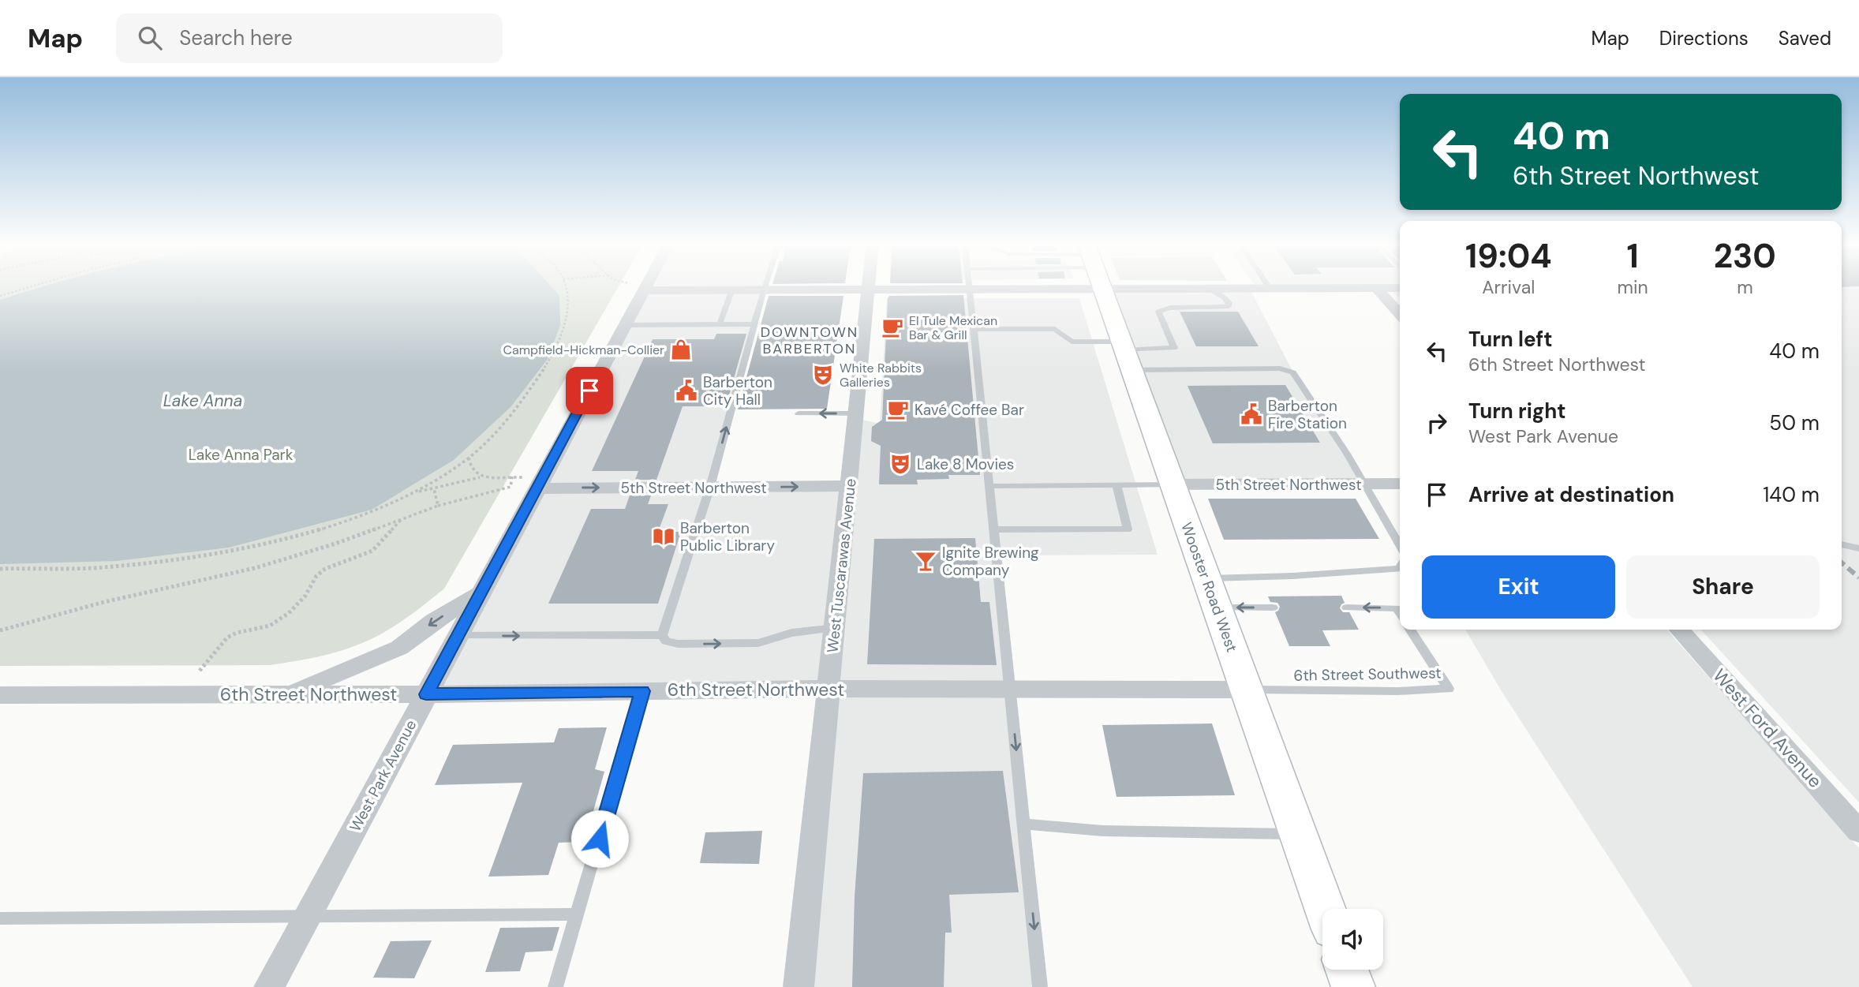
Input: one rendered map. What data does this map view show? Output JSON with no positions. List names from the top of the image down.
{
  "streets": {
    "main road": ["Wooster Road West"],
    "street": [
      "5th Street Northwest",
      "West Tuscarawas Avenue",
      "6th Street Northwest",
      "West Ford Avenue",
      "West Park Avenue"
    ],
    "lane": ["6th Street Southwest"]
  },
  "crossings": [
    ["5th Street Northwest", "West Tuscarawas Avenue"],
    ["5th Street Northwest", "Wooster Road West"],
    ["5th Street Northwest", "West Park Avenue"],
    ["West Tuscarawas Avenue", "6th Street Northwest"],
    ["Wooster Road West", "6th Street Southwest"],
    ["Wooster Road West", "6th Street Northwest"],
    ["6th Street Southwest", "6th Street Northwest"],
    ["6th Street Northwest", "West Park Avenue"]
  ],
  "one_way": ["5th Street Northwest"],
  "districts": ["DOWNTOWN BARBERTON"],
  "water": ["Lake Anna"],
  "parks": ["Lake Anna Park"],
  "places": {
    "cafe": ["El Tule Mexican Bar & Grill", "Kavé Coffee Bar"],
    "shop": ["Campfield-Hickman-Collier"],
    "theatre": ["White Rabbits Galleries", "Lake 8 Movies"],
    "public building": ["Barberton City Hall", "Barberton Fire Station"],
    "library": ["Barberton Public Library"],
    "bar": ["Ignite Brewing Company"]
  },
  "page": {
    "header": "Map",
    "search": "Search here",
    "nav": ["Map", "Directions", "Saved"],
    "turn": ["40 m", "6th Street Northwest"],
    "eta": [
      "19:04",
      "Arrival",
      "1",
      "min",
      "230",
      "m"
    ],
    "list": [
      {
        "name": "Turn left",
        "note": "6th Street Northwest",
        "value": "40 m"
      },
      {
        "name": "Turn right",
        "note": "West Park Avenue",
        "value": "50 m"
      },
      {
        "name": "Arrive at destination",
        "value": "140 m"
      }
    ],
    "buttons": ["Exit", "Share"]
  }
}
